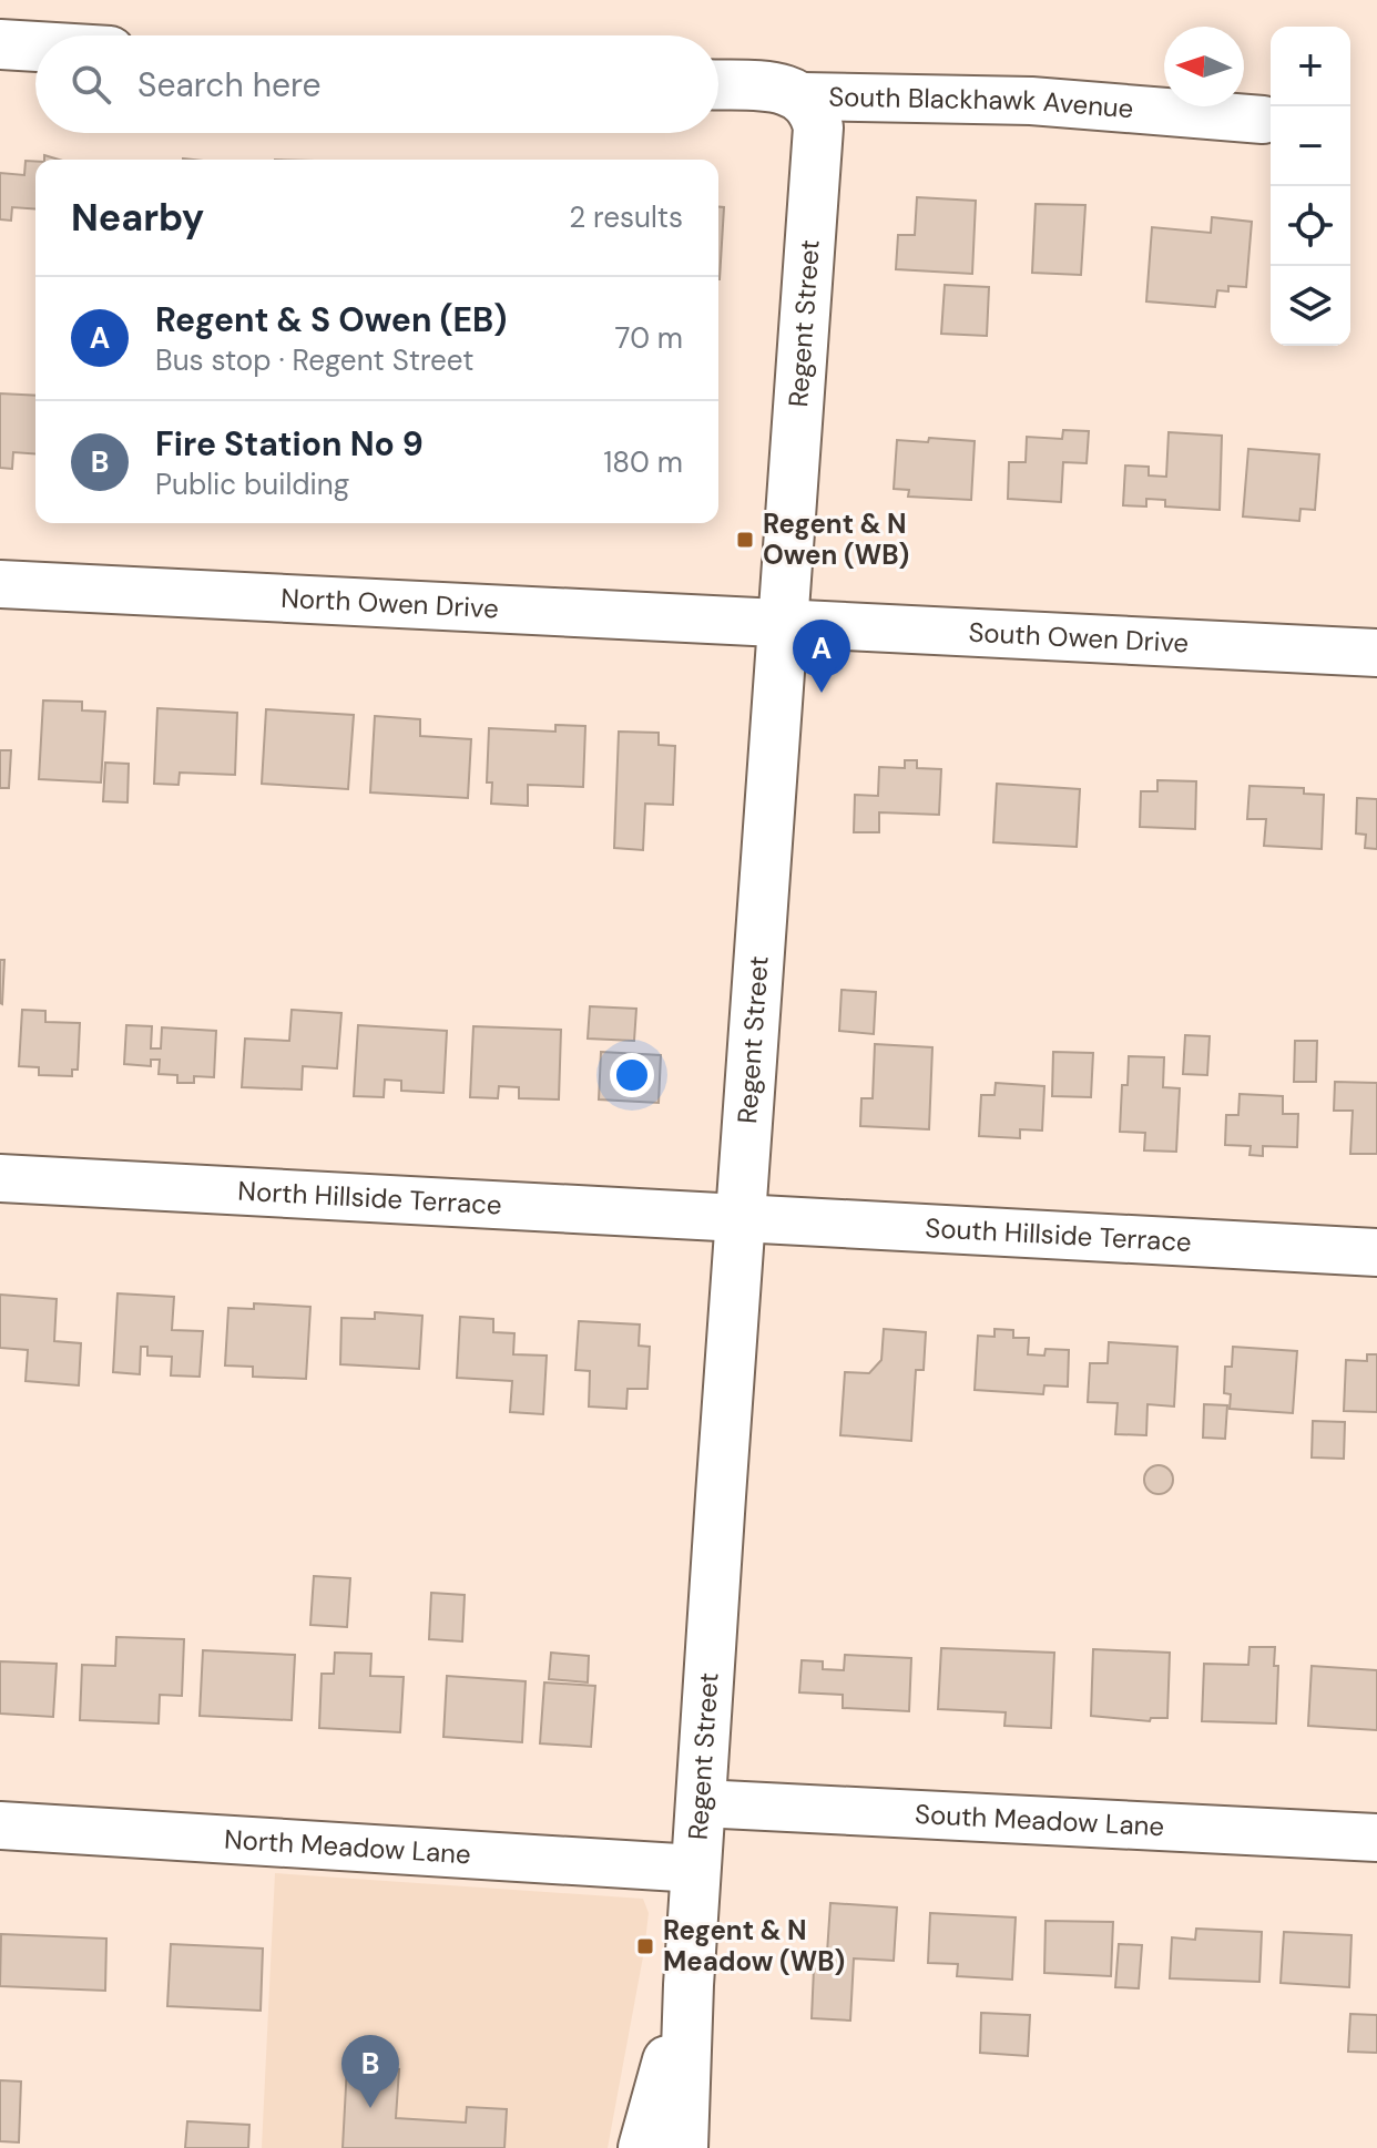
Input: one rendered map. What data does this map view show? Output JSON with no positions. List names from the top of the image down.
{
  "streets": {
    "street": [
      "South Blackhawk Avenue",
      "Regent Street",
      "North Owen Drive",
      "South Owen Drive",
      "North Hillside Terrace",
      "South Hillside Terrace",
      "South Meadow Lane",
      "North Meadow Lane"
    ]
  },
  "crossings": [
    ["South Blackhawk Avenue", "Regent Street"],
    ["Regent Street", "North Owen Drive"],
    ["Regent Street", "South Owen Drive"],
    ["Regent Street", "North Hillside Terrace"],
    ["Regent Street", "South Hillside Terrace"],
    ["Regent Street", "South Meadow Lane"],
    ["Regent Street", "North Meadow Lane"],
    ["North Owen Drive", "South Owen Drive"],
    ["North Hillside Terrace", "South Hillside Terrace"]
  ],
  "places": {
    "transit": ["Regent & N Owen (WB)", "Regent & N Meadow (WB)"]
  },
  "north": "left",
  "page": {
    "map_buttons": ["+", "−"],
    "search": "Search here",
    "heading": ["Nearby", "2 results"],
    "list": [
      {
        "mark": "A",
        "name": "Regent & S Owen (EB)",
        "note": "Bus stop · Regent Street",
        "value": "70 m"
      },
      {
        "mark": "B",
        "name": "Fire Station No 9",
        "note": "Public building",
        "value": "180 m"
      }
    ],
    "pins": ["A", "B"]
  }
}
